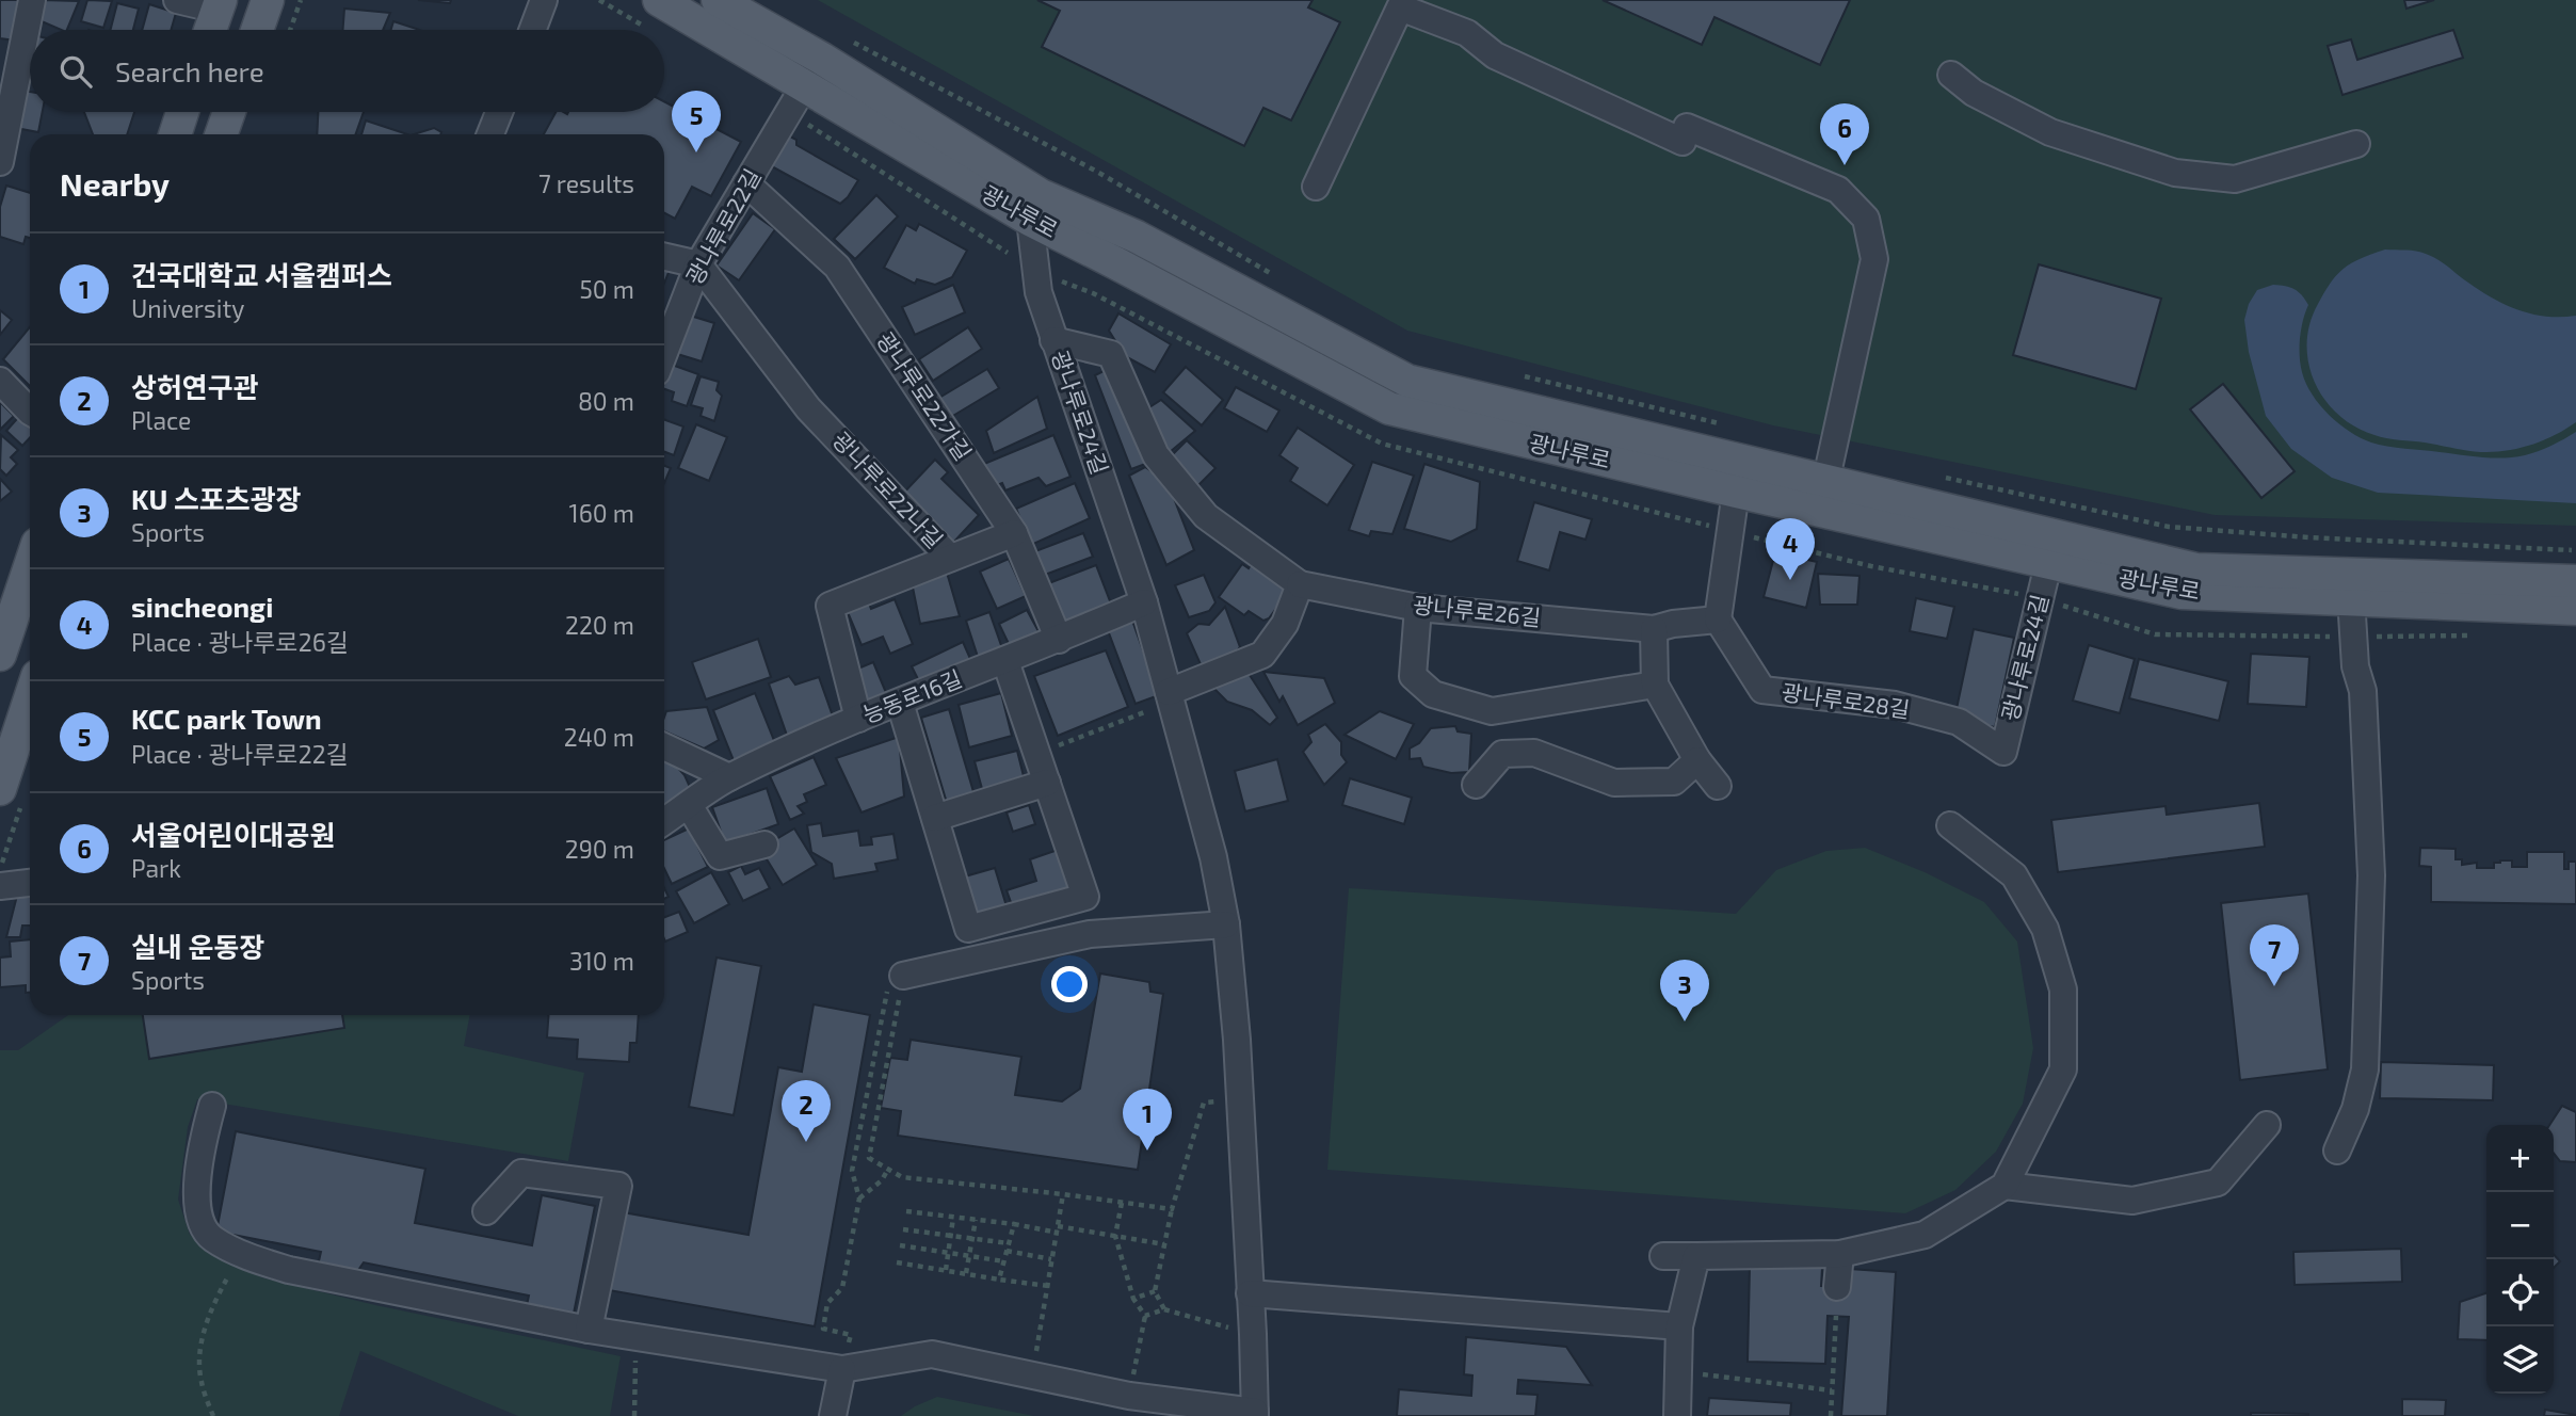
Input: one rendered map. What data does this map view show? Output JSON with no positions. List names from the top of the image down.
{
  "streets": {
    "main road": ["광나루로"],
    "street": [
      "광나루로22길",
      "광나루로22가길",
      "광나루로24길",
      "광나루로22나길",
      "광나루로26길",
      "능동로16길",
      "광나루로28길"
    ]
  },
  "crossings": [
    ["광나루로", "광나루로22길"],
    ["광나루로", "광나루로24길"],
    ["광나루로22길", "광나루로22가길"],
    ["광나루로22길", "광나루로22나길"],
    ["광나루로22가길", "능동로16길"],
    ["광나루로24길", "능동로16길"],
    ["광나루로24길", "광나루로28길"],
    ["광나루로22나길", "능동로16길"],
    ["광나루로26길", "광나루로28길"]
  ],
  "page": {
    "search": "Search here",
    "pins": [
      "5",
      "6",
      "4",
      "7",
      "3",
      "2",
      "1"
    ],
    "heading": ["Nearby", "7 results"],
    "list": [
      {
        "mark": "1",
        "name": "건국대학교 서울캠퍼스",
        "note": "University",
        "value": "50 m"
      },
      {
        "mark": "2",
        "name": "상허연구관",
        "note": "Place",
        "value": "80 m"
      },
      {
        "mark": "3",
        "name": "KU 스포츠광장",
        "note": "Sports",
        "value": "160 m"
      },
      {
        "mark": "4",
        "name": "sincheongi",
        "note": "Place · 광나루로26길",
        "value": "220 m"
      },
      {
        "mark": "5",
        "name": "KCC park Town",
        "note": "Place · 광나루로22길",
        "value": "240 m"
      },
      {
        "mark": "6",
        "name": "서울어린이대공원",
        "note": "Park",
        "value": "290 m"
      },
      {
        "mark": "7",
        "name": "실내 운동장",
        "note": "Sports",
        "value": "310 m"
      }
    ],
    "map_buttons": ["+", "−"]
  }
}
